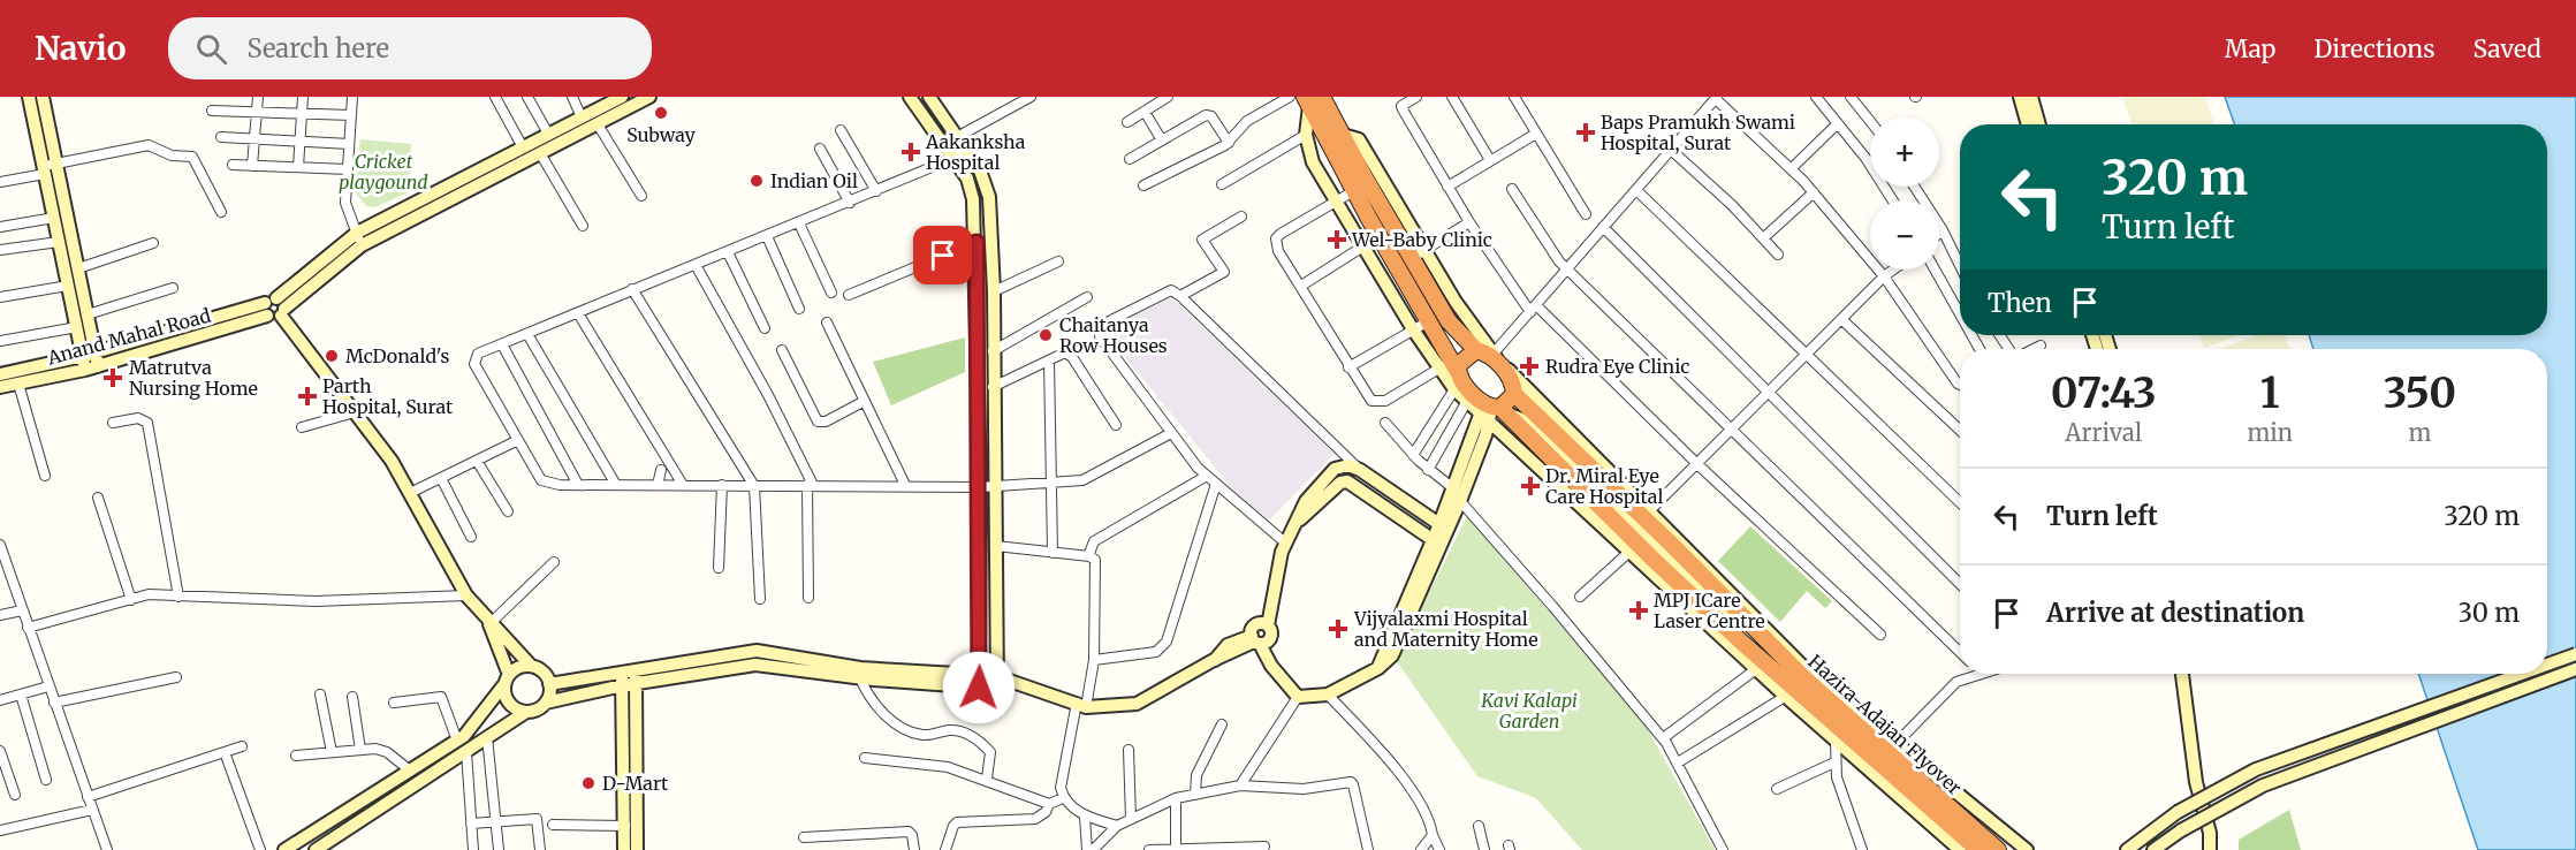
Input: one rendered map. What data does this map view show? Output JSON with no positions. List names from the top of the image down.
{
  "streets": {
    "highway": ["Hazira-Adajan Flyover"],
    "street": ["Anand Mahal Road"]
  },
  "parks": ["Cricket playgound", "Kavi Kalapi Garden"],
  "places": {
    "other": [
      "Subway",
      "Indian Oil",
      "Chaitanya Row Houses",
      "McDonald's",
      "D-Mart"
    ],
    "health": [
      "Baps Pramukh Swami Hospital, Surat",
      "Aakanksha Hospital",
      "Wel-Baby Clinic",
      "Rudra Eye Clinic",
      "Matrutva Nursing Home",
      "Parth Hospital, Surat",
      "Dr. Miral Eye Care Hospital",
      "MPJ ICare Laser Centre",
      "Vijyalaxmi Hospital and Maternity Home"
    ]
  },
  "page": {
    "header": "Navio",
    "search": "Search here",
    "nav": ["Map", "Directions", "Saved"],
    "map_buttons": ["+", "−"],
    "turn": ["320 m", "Turn left"],
    "then": "Then",
    "eta": [
      "07:43",
      "Arrival",
      "1",
      "min",
      "350",
      "m"
    ],
    "list": [
      {
        "name": "Turn left",
        "value": "320 m"
      },
      {
        "name": "Arrive at destination",
        "value": "30 m"
      }
    ]
  }
}
